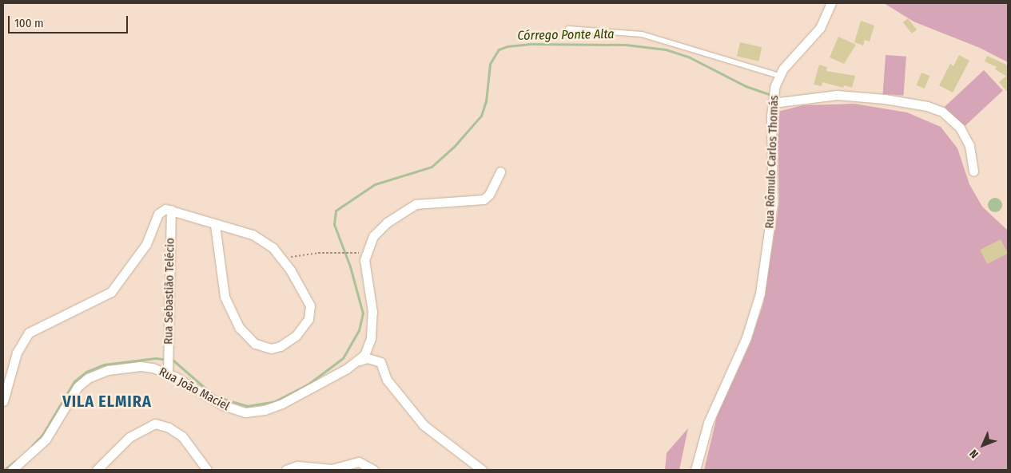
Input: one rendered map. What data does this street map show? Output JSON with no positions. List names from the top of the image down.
{
  "streets": {
    "street": ["Rua Rômulo Carlos Thomás", "Rua Sebastião Telécio", "Rua João Maciel"]
  },
  "crossings": [
    ["Rua Sebastião Telécio", "Rua João Maciel"]
  ],
  "districts": ["VILA ELMIRA"],
  "water": ["Córrego Ponte Alta"],
  "scale_bar": "100 m",
  "north": "bottom left"
}
